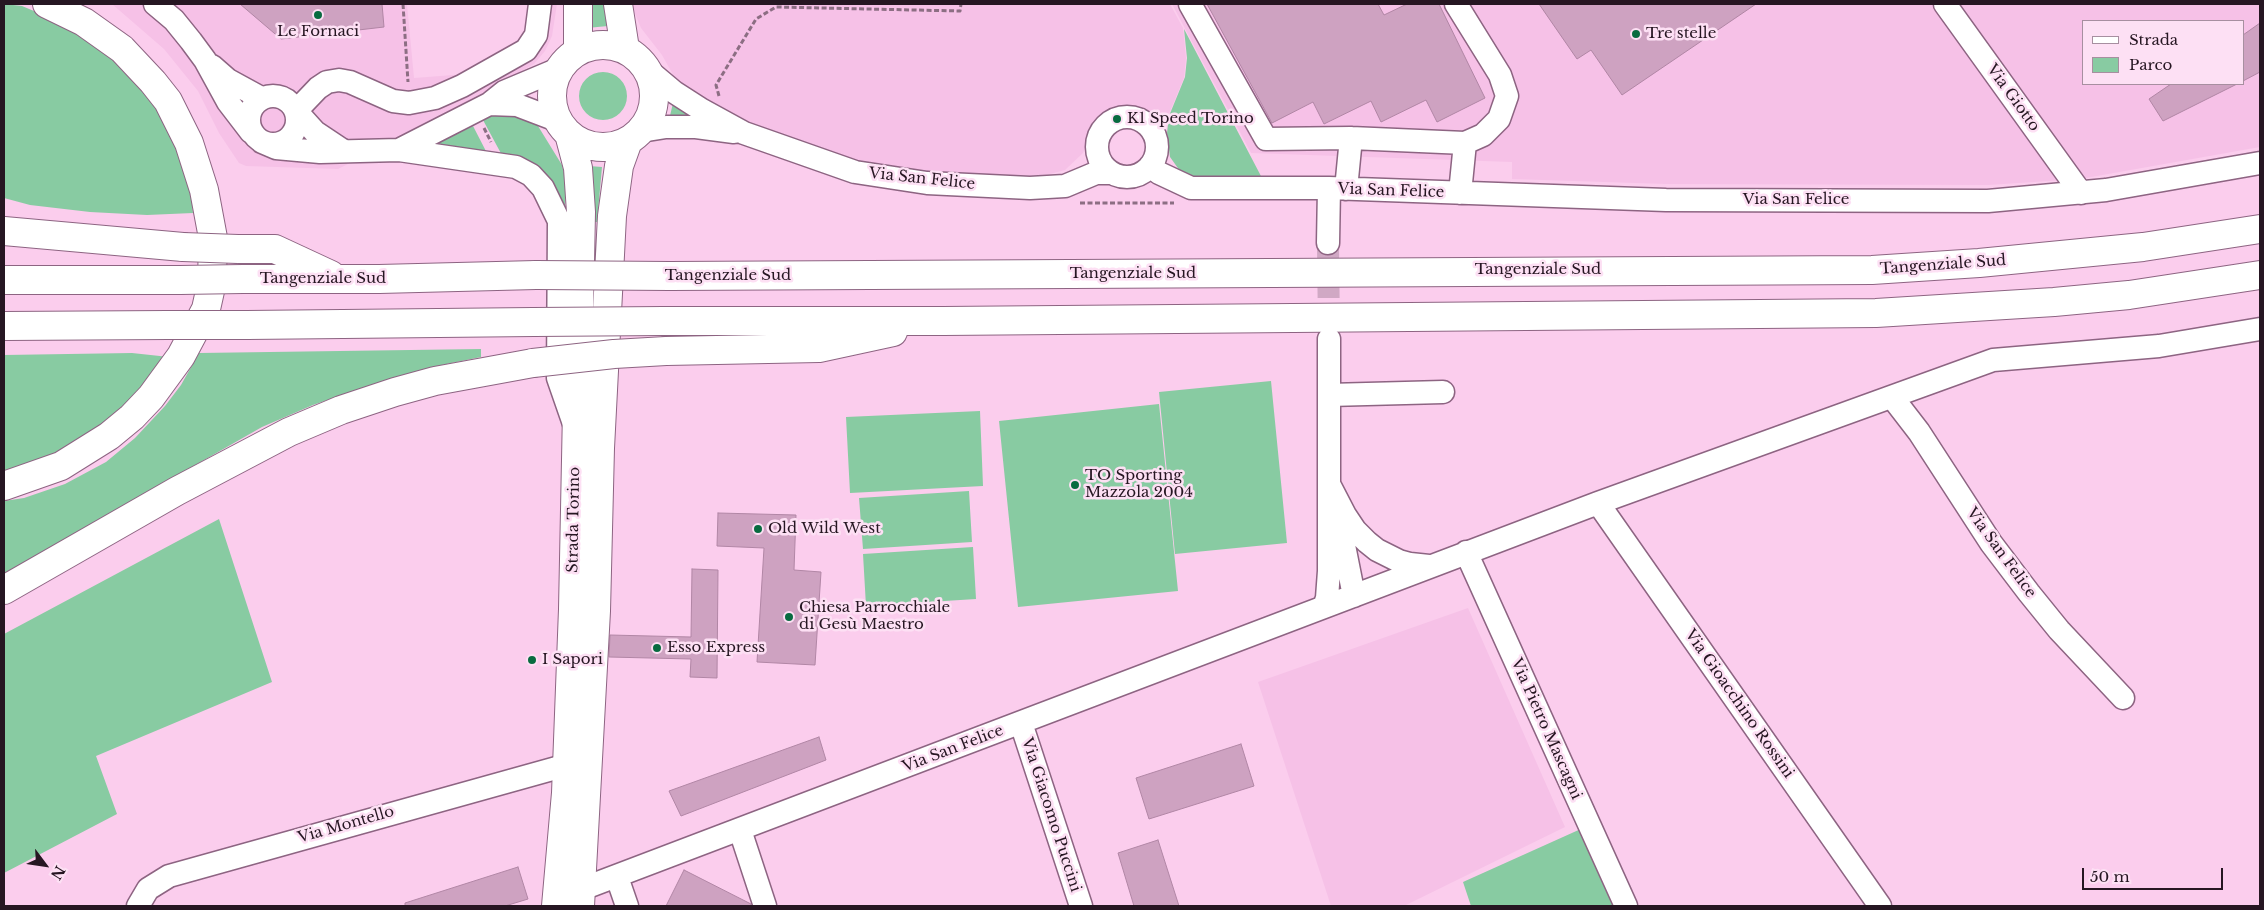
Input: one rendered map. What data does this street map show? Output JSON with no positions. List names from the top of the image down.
{
  "streets": {
    "main road": ["Tangenziale Sud", "Strada Torino"],
    "street": [
      "Via Giotto",
      "Via San Felice",
      "Via Gioacchino Rossini",
      "Via Pietro Mascagni",
      "Via Giacomo Puccini",
      "Via Montello"
    ]
  },
  "crossings": [
    ["Via Giotto", "Via San Felice"],
    ["Via San Felice", "Strada Torino"],
    ["Via San Felice", "Via Gioacchino Rossini"],
    ["Via San Felice", "Via Pietro Mascagni"],
    ["Via San Felice", "Via Giacomo Puccini"],
    ["Strada Torino", "Via Montello"]
  ],
  "places": [
    "Le Fornaci",
    "Tre stelle",
    "K1 Speed Torino",
    "TO Sporting Mazzola 2004",
    "Old Wild West",
    "Chiesa Parrocchiale di Gesù Maestro",
    "Esso Express",
    "I Sapori"
  ],
  "legend": ["Strada", "Parco"],
  "scale_bar": "50 m",
  "north": "bottom right"
}
